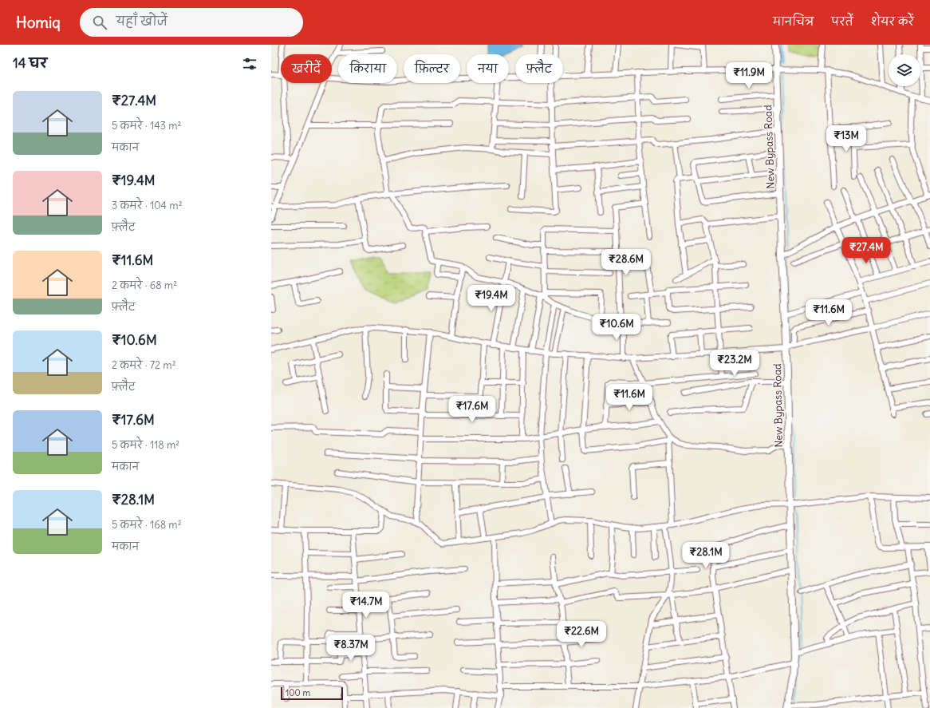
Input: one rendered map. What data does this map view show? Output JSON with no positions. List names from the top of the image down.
{
  "streets": {
    "main road": ["New Bypass Road"]
  },
  "scale_bar": "100 m",
  "page": {
    "header": "Homiq",
    "search": "यहाँ खोजें",
    "nav": ["मानचित्र", "परतें", "शेयर करें"],
    "heading": "14 घर",
    "chip": [
      "खरीदें",
      "किराया",
      "फ़िल्टर",
      "नया",
      "फ़्लैट"
    ],
    "price": [
      "₹11.9M",
      "₹13M",
      "₹27.4M",
      "₹28.6M",
      "₹19.4M",
      "₹11.6M",
      "₹10.6M",
      "₹23.2M",
      "₹11.6M",
      "₹17.6M",
      "₹28.1M",
      "₹14.7M",
      "₹22.6M",
      "₹8.37M"
    ],
    "list": [
      {
        "name": "₹27.4M",
        "note": "5 कमरे · 143 m² · मकान"
      },
      {
        "name": "₹19.4M",
        "note": "3 कमरे · 104 m² · फ़्लैट"
      },
      {
        "name": "₹11.6M",
        "note": "2 कमरे · 68 m² · फ़्लैट"
      },
      {
        "name": "₹10.6M",
        "note": "2 कमरे · 72 m² · फ़्लैट"
      },
      {
        "name": "₹17.6M",
        "note": "5 कमरे · 118 m² · मकान"
      },
      {
        "name": "₹28.1M",
        "note": "5 कमरे · 168 m² · मकान"
      }
    ],
    "scale": "100 m"
  }
}
